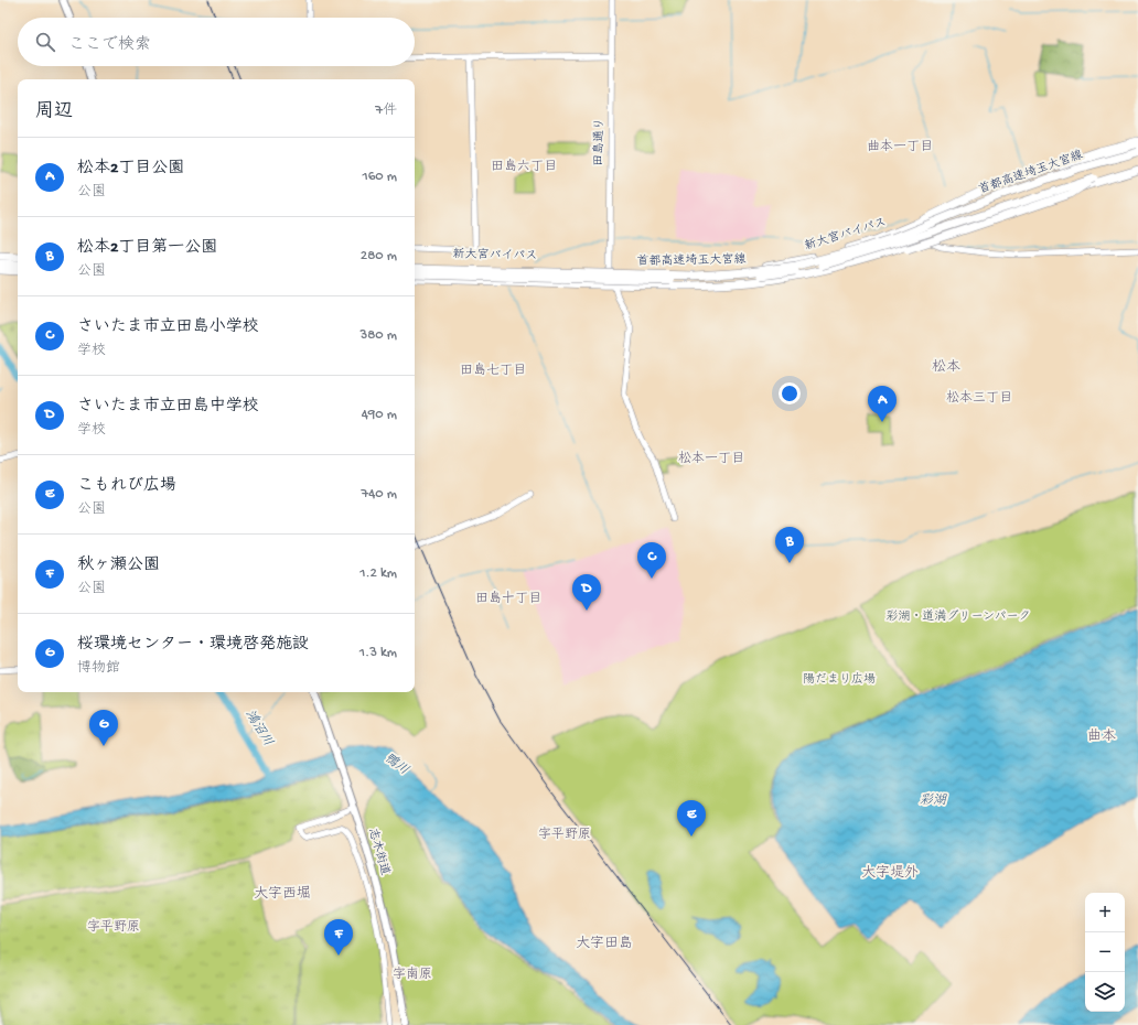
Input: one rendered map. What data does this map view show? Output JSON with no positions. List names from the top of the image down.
{
  "streets": {
    "highway": ["首都高速埼玉大宮線", "新大宮バイパス"],
    "main road": ["志木街道"],
    "street": ["田島通り"]
  },
  "crossings": [
    ["田島通り", "新大宮バイパス"]
  ],
  "districts": [
    "曲本一丁目",
    "田島六丁目",
    "松本",
    "田島七丁目",
    "松本三丁目",
    "松本一丁目",
    "田島十丁目",
    "曲本",
    "字平野原",
    "大字堤外",
    "大字西堀",
    "字平野原",
    "大字田島",
    "字南原"
  ],
  "water": ["鴻沼川", "鴨川", "彩湖"],
  "parks": ["彩湖・道満グリーンパーク", "陽だまり広場"],
  "page": {
    "search": "ここで検索",
    "heading": ["周辺", "7件"],
    "list": [
      {
        "mark": "A",
        "name": "松本2丁目公園",
        "note": "公園",
        "value": "160 m"
      },
      {
        "mark": "B",
        "name": "松本2丁目第一公園",
        "note": "公園",
        "value": "280 m"
      },
      {
        "mark": "C",
        "name": "さいたま市立田島小学校",
        "note": "学校",
        "value": "380 m"
      },
      {
        "mark": "D",
        "name": "さいたま市立田島中学校",
        "note": "学校",
        "value": "490 m"
      },
      {
        "mark": "E",
        "name": "こもれび広場",
        "note": "公園",
        "value": "740 m"
      },
      {
        "mark": "F",
        "name": "秋ヶ瀬公園",
        "note": "公園",
        "value": "1.2 km"
      },
      {
        "mark": "G",
        "name": "桜環境センター・環境啓発施設",
        "note": "博物館",
        "value": "1.3 km"
      }
    ],
    "pins": [
      "A",
      "B",
      "C",
      "D",
      "G",
      "E",
      "F"
    ],
    "map_buttons": ["+", "−"]
  }
}
